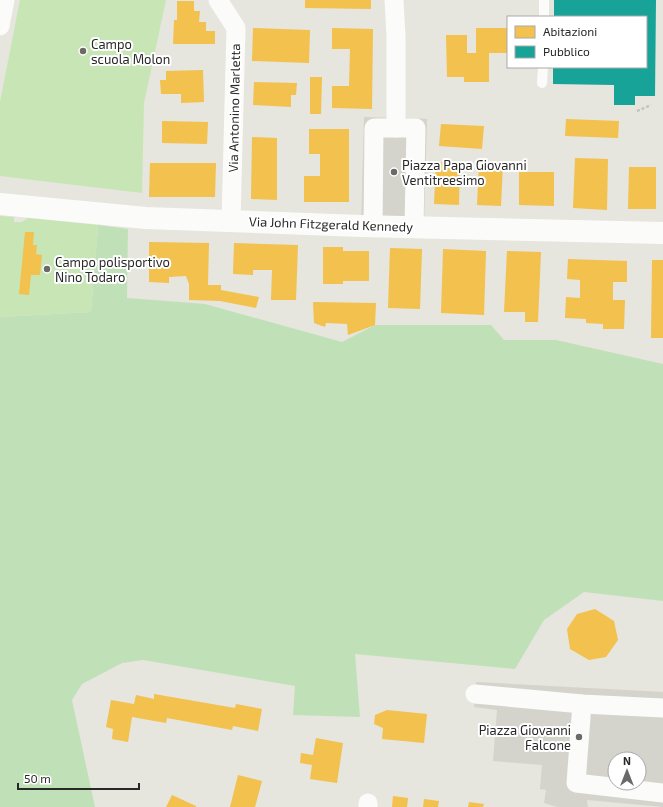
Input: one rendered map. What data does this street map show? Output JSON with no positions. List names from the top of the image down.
{
  "streets": {
    "street": ["Via Antonino Marletta", "Via John Fitzgerald Kennedy"]
  },
  "crossings": [
    ["Via Antonino Marletta", "Via John Fitzgerald Kennedy"]
  ],
  "places": [
    "Campo scuola Molon",
    "Piazza Papa Giovanni Ventitreesimo",
    "Campo polisportivo Nino Todaro",
    "Piazza Giovanni Falcone"
  ],
  "legend": ["Abitazioni", "Pubblico"],
  "scale_bar": "50 m",
  "north": "top"
}
